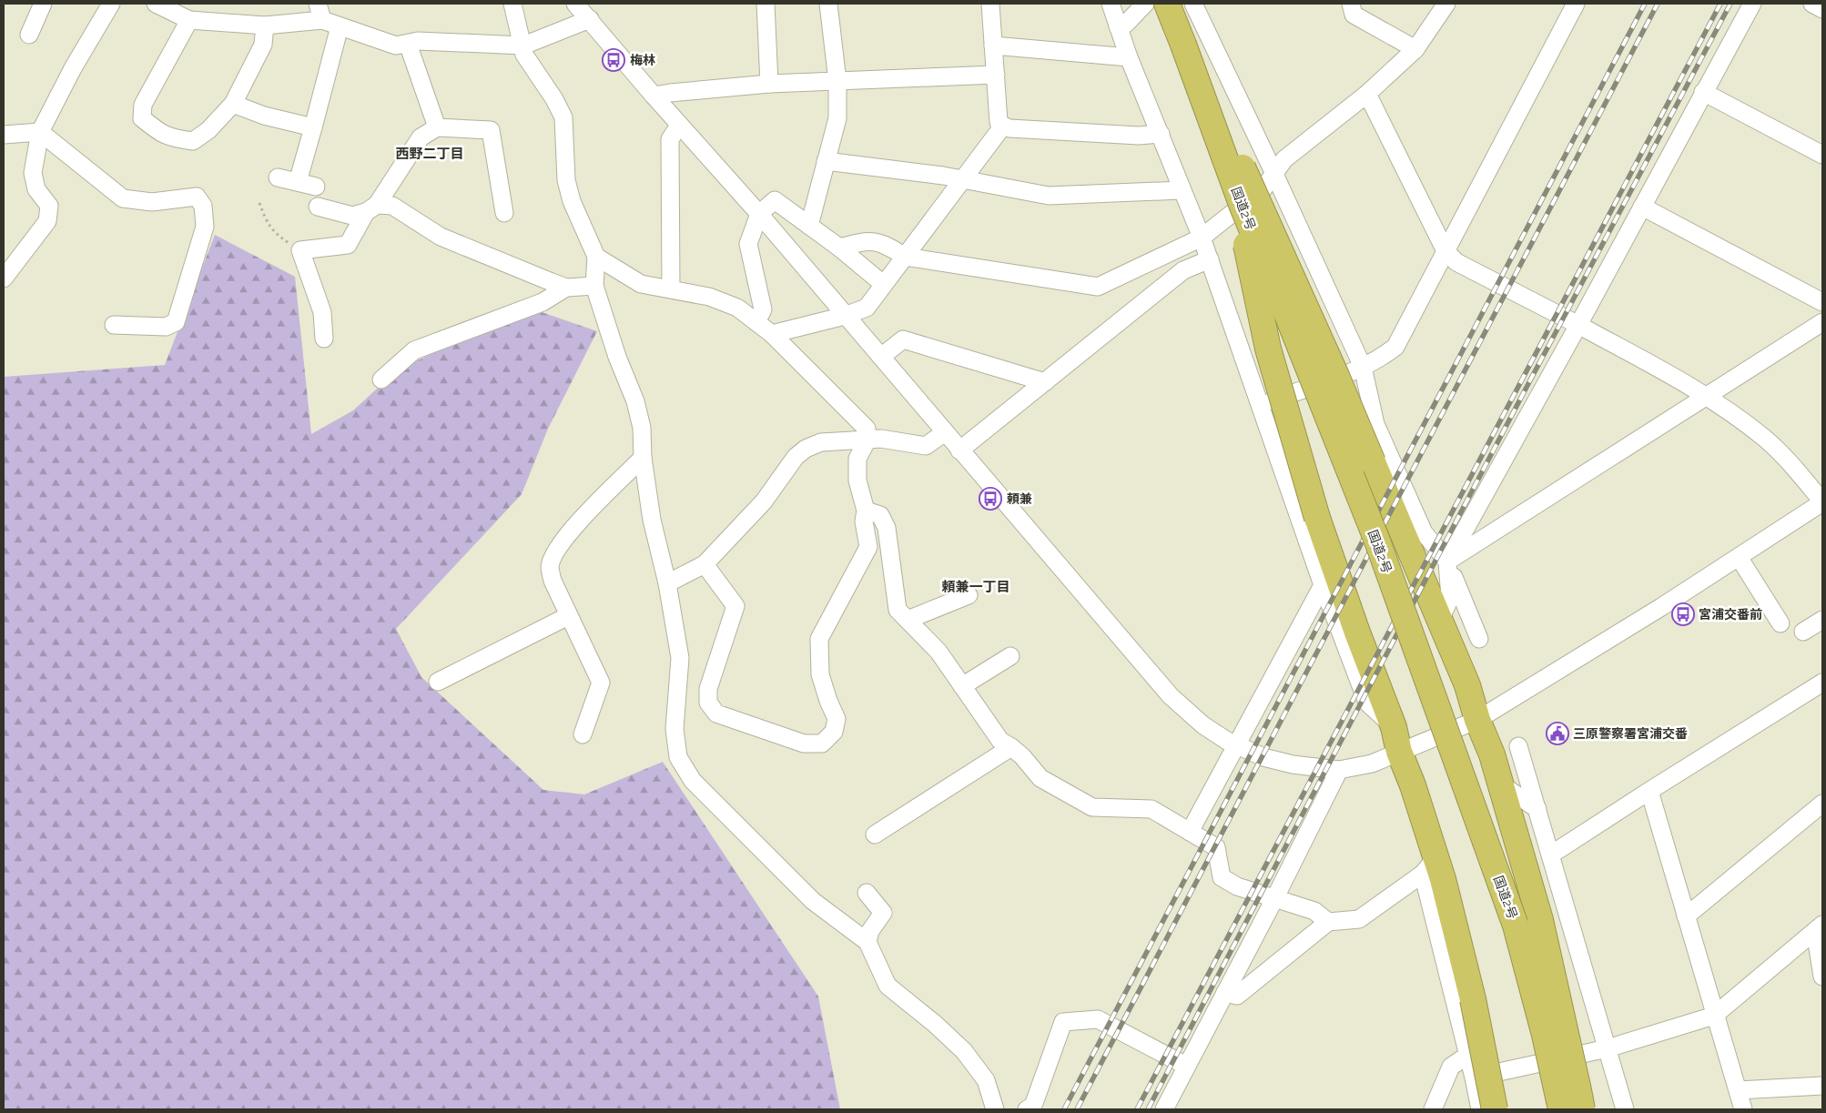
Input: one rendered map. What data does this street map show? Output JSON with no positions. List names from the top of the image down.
{
  "streets": {
    "highway": ["国道2号"]
  },
  "districts": ["西野二丁目", "頼兼一丁目"],
  "places": {
    "bus stop": ["梅林", "頼兼", "宮浦交番前"],
    "public building": ["三原警察署宮浦交番"]
  }
}
